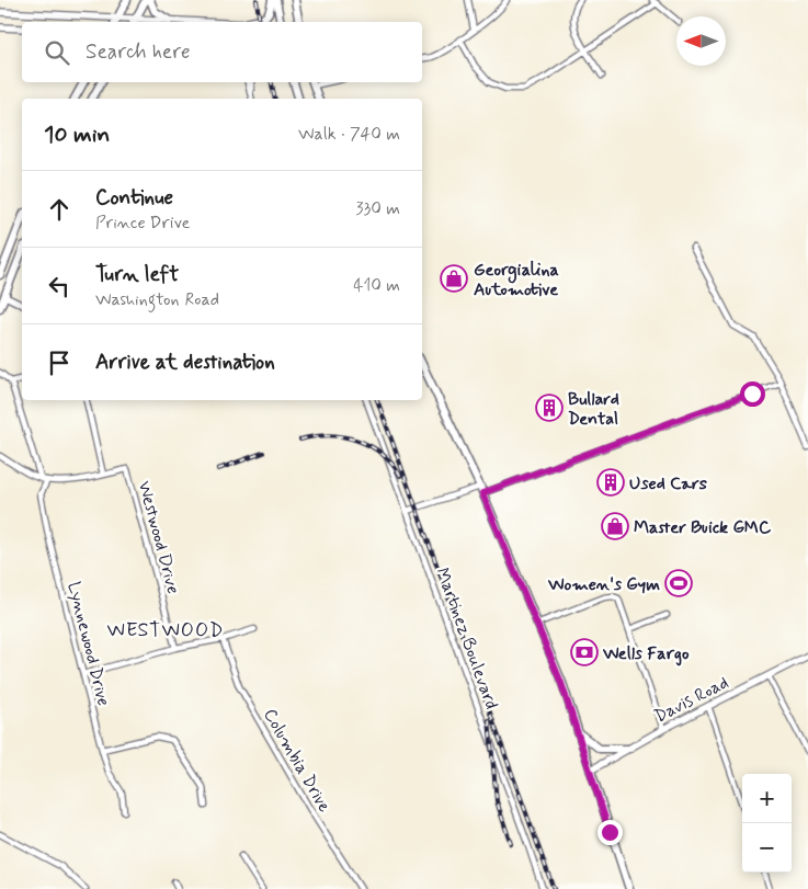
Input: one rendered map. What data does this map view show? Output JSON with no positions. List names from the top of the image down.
{
  "streets": {
    "main road": ["Davis Road"],
    "street": [
      "Westwood Drive",
      "Martinez Boulevard",
      "Lynnewood Drive",
      "Columbia Drive"
    ]
  },
  "crossings": [
    ["Westwood Drive", "Lynnewood Drive"]
  ],
  "districts": ["WESTWOOD"],
  "places": {
    "shop": ["Georgialina Automotive", "Master Buick GMC"],
    "building": ["Bullard Dental", "Used Cars"],
    "sports": ["Women's Gym"],
    "bank": ["Wells Fargo"]
  },
  "north": "left",
  "page": {
    "search": "Search here",
    "heading": ["10 min", "Walk · 740 m"],
    "list": [
      ["Continue", "Prince Drive", "330 m"],
      ["Turn left", "Washington Road", "410 m"],
      "Arrive at destination"
    ],
    "map_buttons": ["+", "−"]
  }
}
